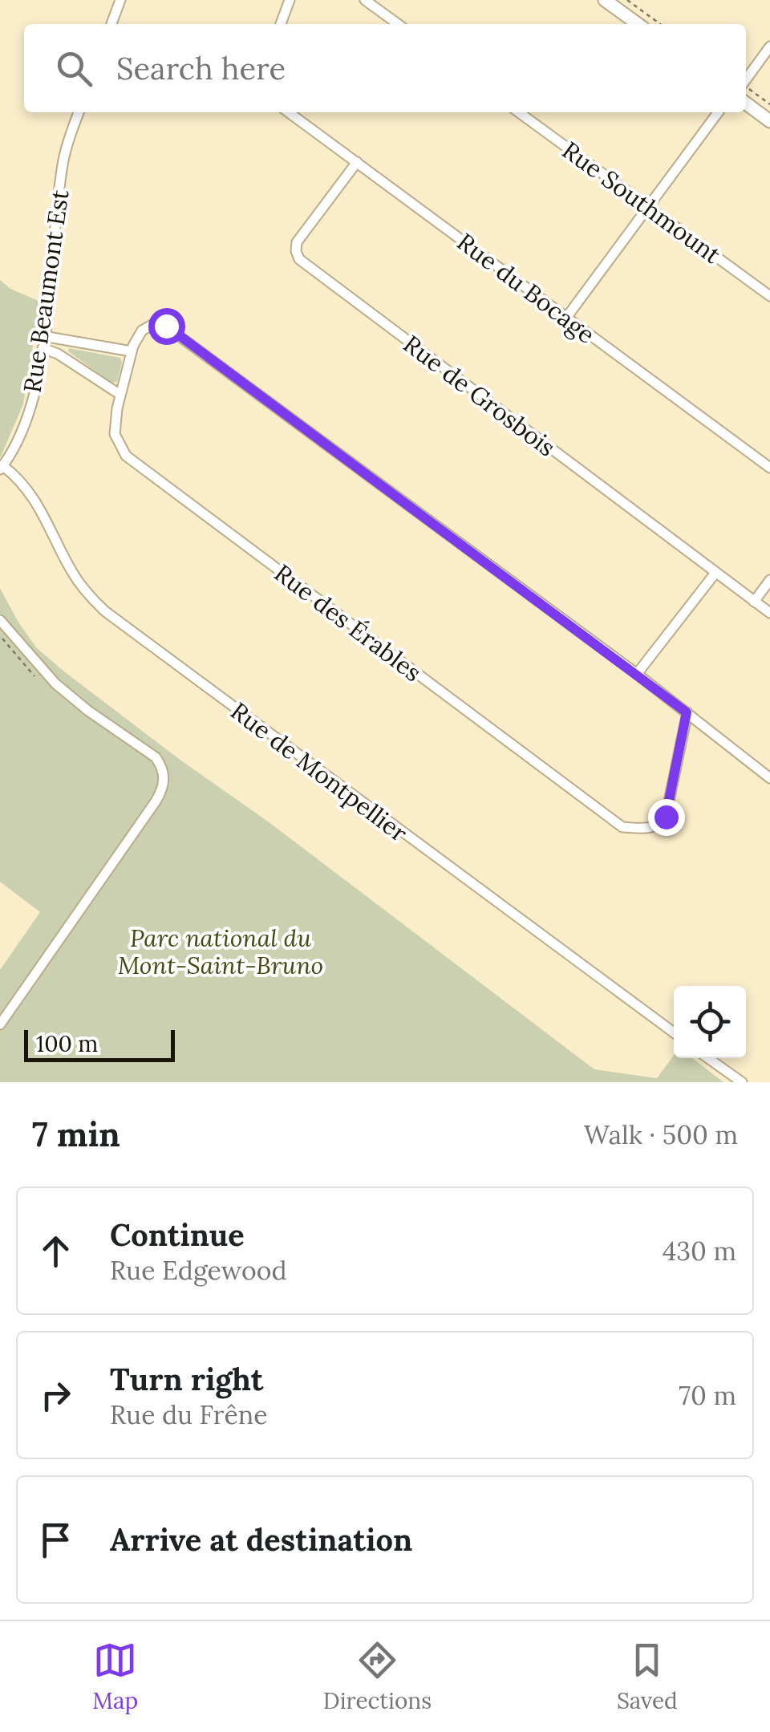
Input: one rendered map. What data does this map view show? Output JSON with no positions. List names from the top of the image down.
{
  "streets": {
    "street": [
      "Rue Southmount",
      "Rue du Bocage",
      "Rue Beaumont Est",
      "Rue de Grosbois",
      "Rue des Érables",
      "Rue de Montpellier"
    ]
  },
  "crossings": [
    ["Rue du Bocage", "Rue de Grosbois"],
    ["Rue Beaumont Est", "Rue de Montpellier"]
  ],
  "parks": ["Parc national du Mont-Saint-Bruno"],
  "scale_bar": "100 m",
  "page": {
    "search": "Search here",
    "scale": "100 m",
    "heading": ["7 min", "Walk · 500 m"],
    "list": [
      ["Continue", "Rue Edgewood", "430 m"],
      ["Turn right", "Rue du Frêne", "70 m"],
      "Arrive at destination"
    ],
    "nav": ["Map", "Directions", "Saved"]
  }
}
